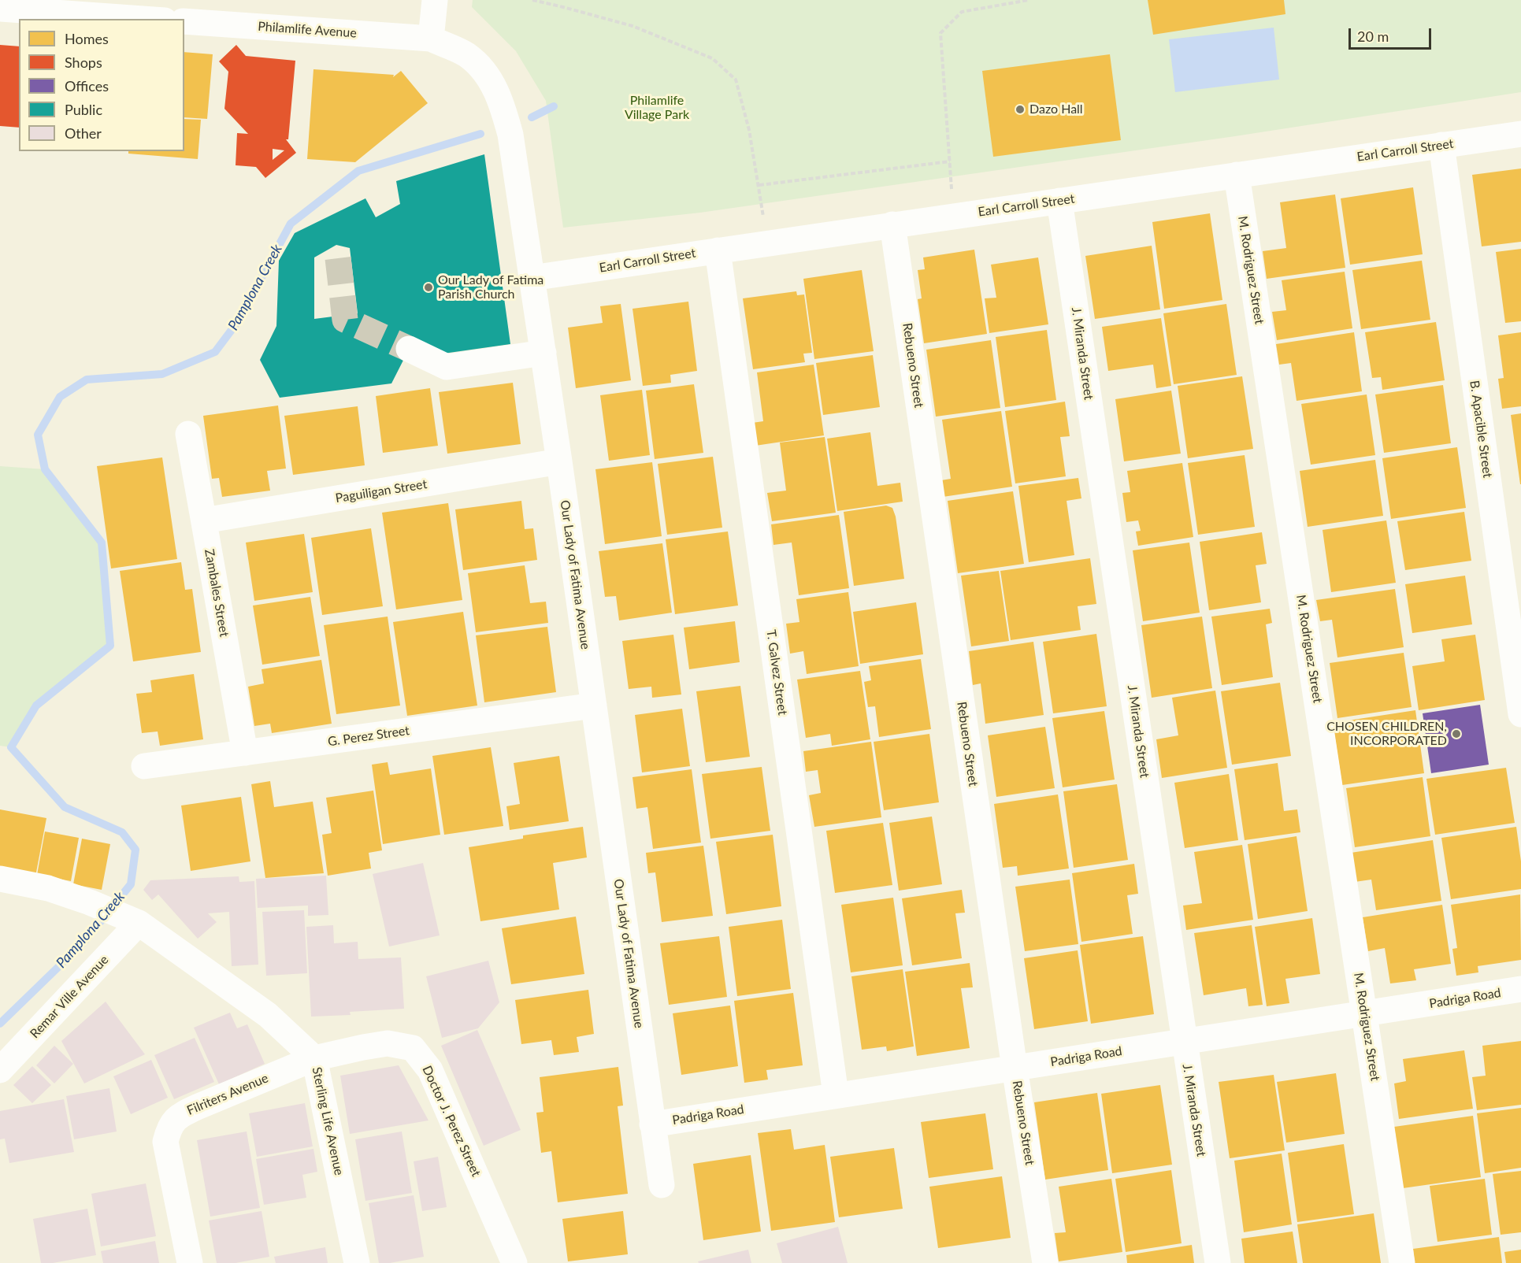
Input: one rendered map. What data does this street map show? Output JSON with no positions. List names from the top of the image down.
{
  "streets": {
    "street": [
      "Philamlife Avenue",
      "Earl Carroll Street",
      "M. Rodriguez Street",
      "J. Miranda Street",
      "Rebueno Street",
      "B. Apacible Street",
      "Paguiligan Street",
      "Our Lady of Fatima Avenue",
      "Zambales Street",
      "T. Galvez Street",
      "G. Perez Street",
      "Remar Ville Avenue",
      "Padriga Road",
      "Filriters Avenue",
      "Sterling Life Avenue",
      "Doctor J. Perez Street"
    ]
  },
  "crossings": [
    ["Philamlife Avenue", "Our Lady of Fatima Avenue"],
    ["Earl Carroll Street", "M. Rodriguez Street"],
    ["Earl Carroll Street", "J. Miranda Street"],
    ["Earl Carroll Street", "Rebueno Street"],
    ["Earl Carroll Street", "B. Apacible Street"],
    ["Earl Carroll Street", "Our Lady of Fatima Avenue"],
    ["Earl Carroll Street", "T. Galvez Street"],
    ["M. Rodriguez Street", "Padriga Road"],
    ["J. Miranda Street", "Padriga Road"],
    ["Rebueno Street", "Padriga Road"],
    ["Paguiligan Street", "Our Lady of Fatima Avenue"],
    ["Paguiligan Street", "Zambales Street"],
    ["Our Lady of Fatima Avenue", "G. Perez Street"],
    ["Our Lady of Fatima Avenue", "Padriga Road"],
    ["Zambales Street", "G. Perez Street"],
    ["T. Galvez Street", "Padriga Road"],
    ["Remar Ville Avenue", "Sterling Life Avenue"],
    ["Filriters Avenue", "Sterling Life Avenue"],
    ["Filriters Avenue", "Doctor J. Perez Street"],
    ["Sterling Life Avenue", "Doctor J. Perez Street"]
  ],
  "water": ["Pamplona Creek"],
  "parks": ["Philamlife Village Park"],
  "places": ["Dazo Hall", "Our Lady of Fatima Parish Church", "CHOSEN CHILDREN, INCORPORATED"],
  "legend": [
    "Homes",
    "Shops",
    "Offices",
    "Public",
    "Other"
  ],
  "scale_bar": "20 m"
}
